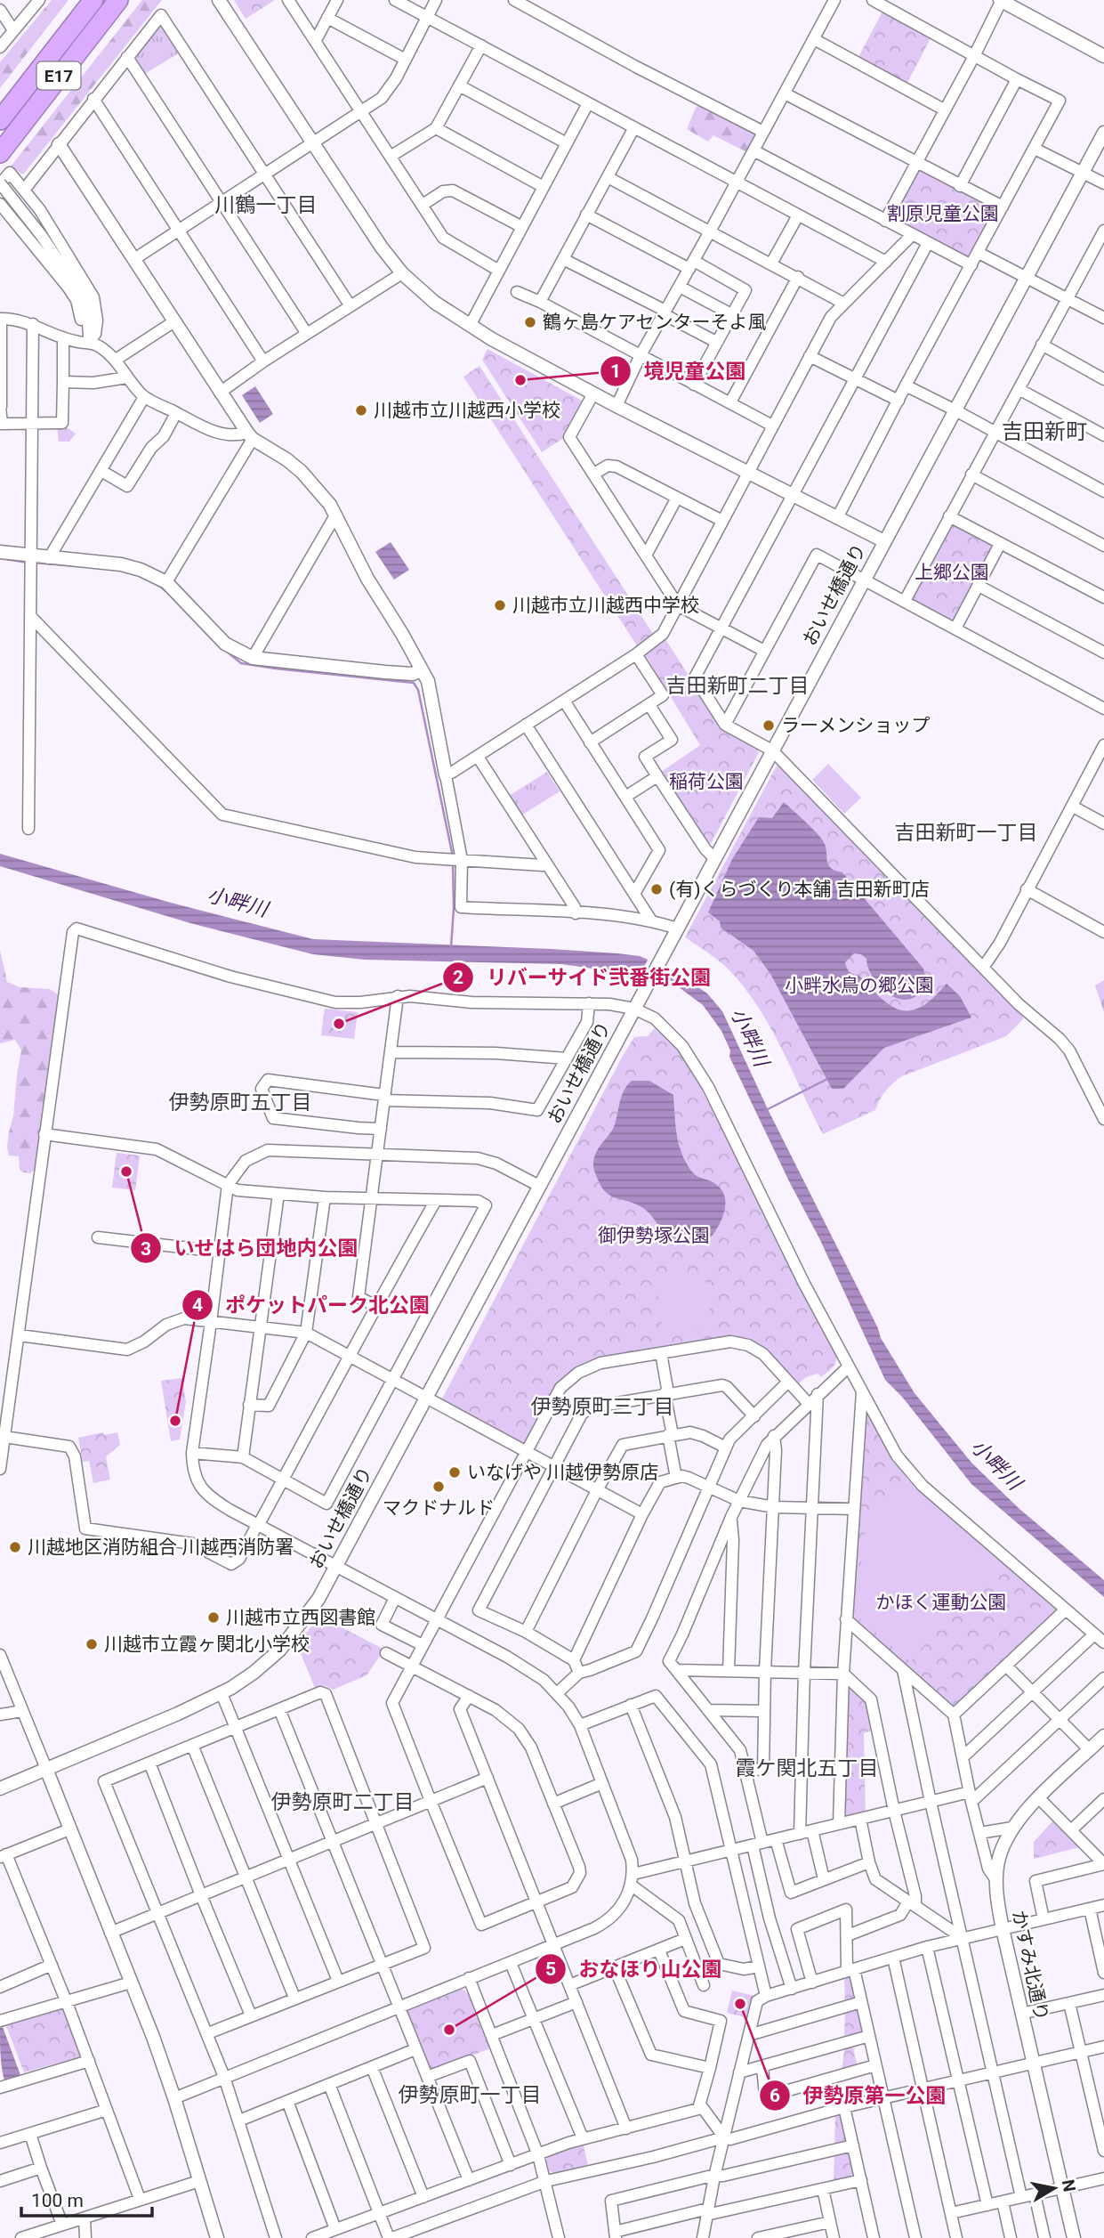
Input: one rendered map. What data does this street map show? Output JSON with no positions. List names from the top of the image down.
{
  "streets": {
    "highway": ["E17"],
    "street": ["おいせ橋通り", "かすみ北通り"]
  },
  "districts": [
    "川鶴一丁目",
    "吉田新町",
    "吉田新町二丁目",
    "吉田新町一丁目",
    "伊勢原町五丁目",
    "伊勢原町三丁目",
    "霞ケ関北五丁目",
    "伊勢原町二丁目",
    "伊勢原町一丁目"
  ],
  "water": ["小畔川"],
  "parks": [
    "割原児童公園",
    "上郷公園",
    "稲荷公園",
    "小畔水鳥の郷公園",
    "御伊勢塚公園",
    "かほく運動公園"
  ],
  "places": [
    "鶴ヶ島ケアセンターそよ風",
    "境児童公園",
    "川越市立川越西小学校",
    "川越市立川越西中学校",
    "ラーメンショップ",
    "(有)くらづくり本舗 吉田新町店",
    "リバーサイド弐番街公園",
    "いせはら団地内公園",
    "ポケットパーク北公園",
    "いなげや 川越伊勢原店",
    "マクドナルド",
    "川越地区消防組合 川越西消防署",
    "川越市立西図書館",
    "川越市立霞ヶ関北小学校",
    "伊勢原第一公園",
    "おなほり山公園"
  ],
  "scale_bar": "100 m",
  "north": "right"
}
